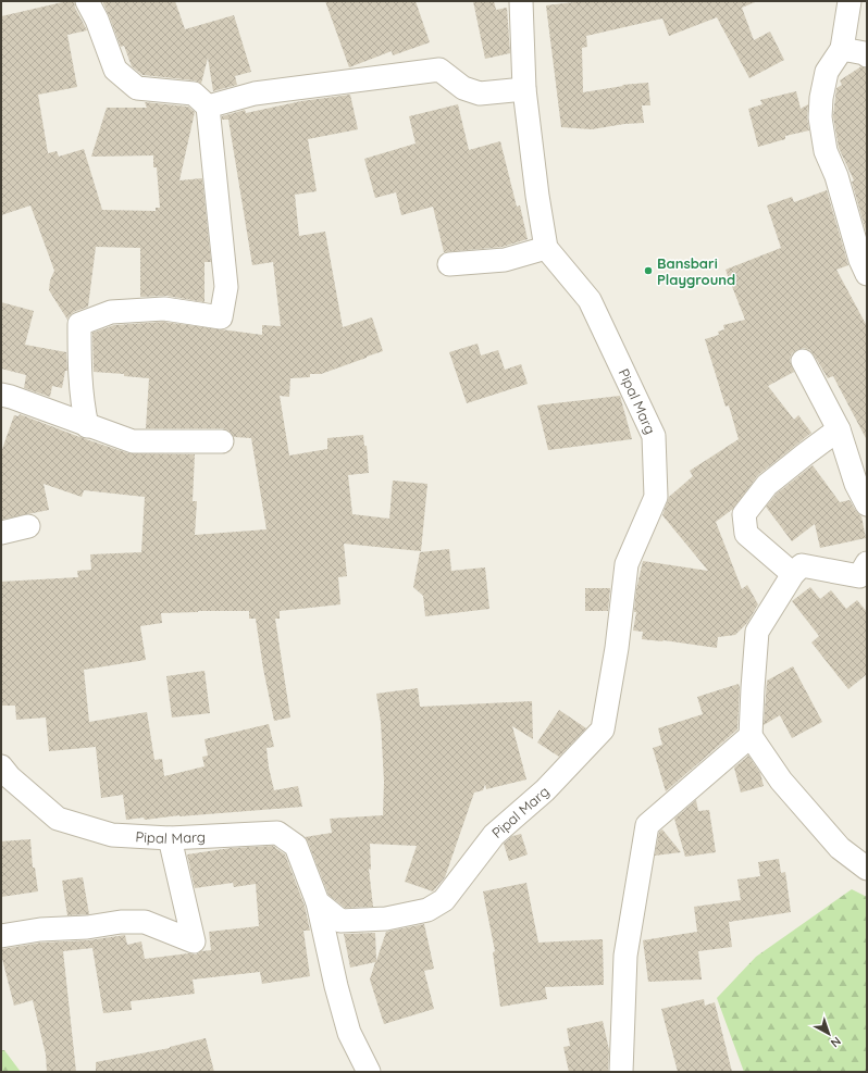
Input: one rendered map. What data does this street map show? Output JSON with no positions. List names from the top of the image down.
{
  "streets": {
    "street": ["Pipal Marg"]
  },
  "places": ["Bansbari Playground"],
  "north": "bottom right"
}
